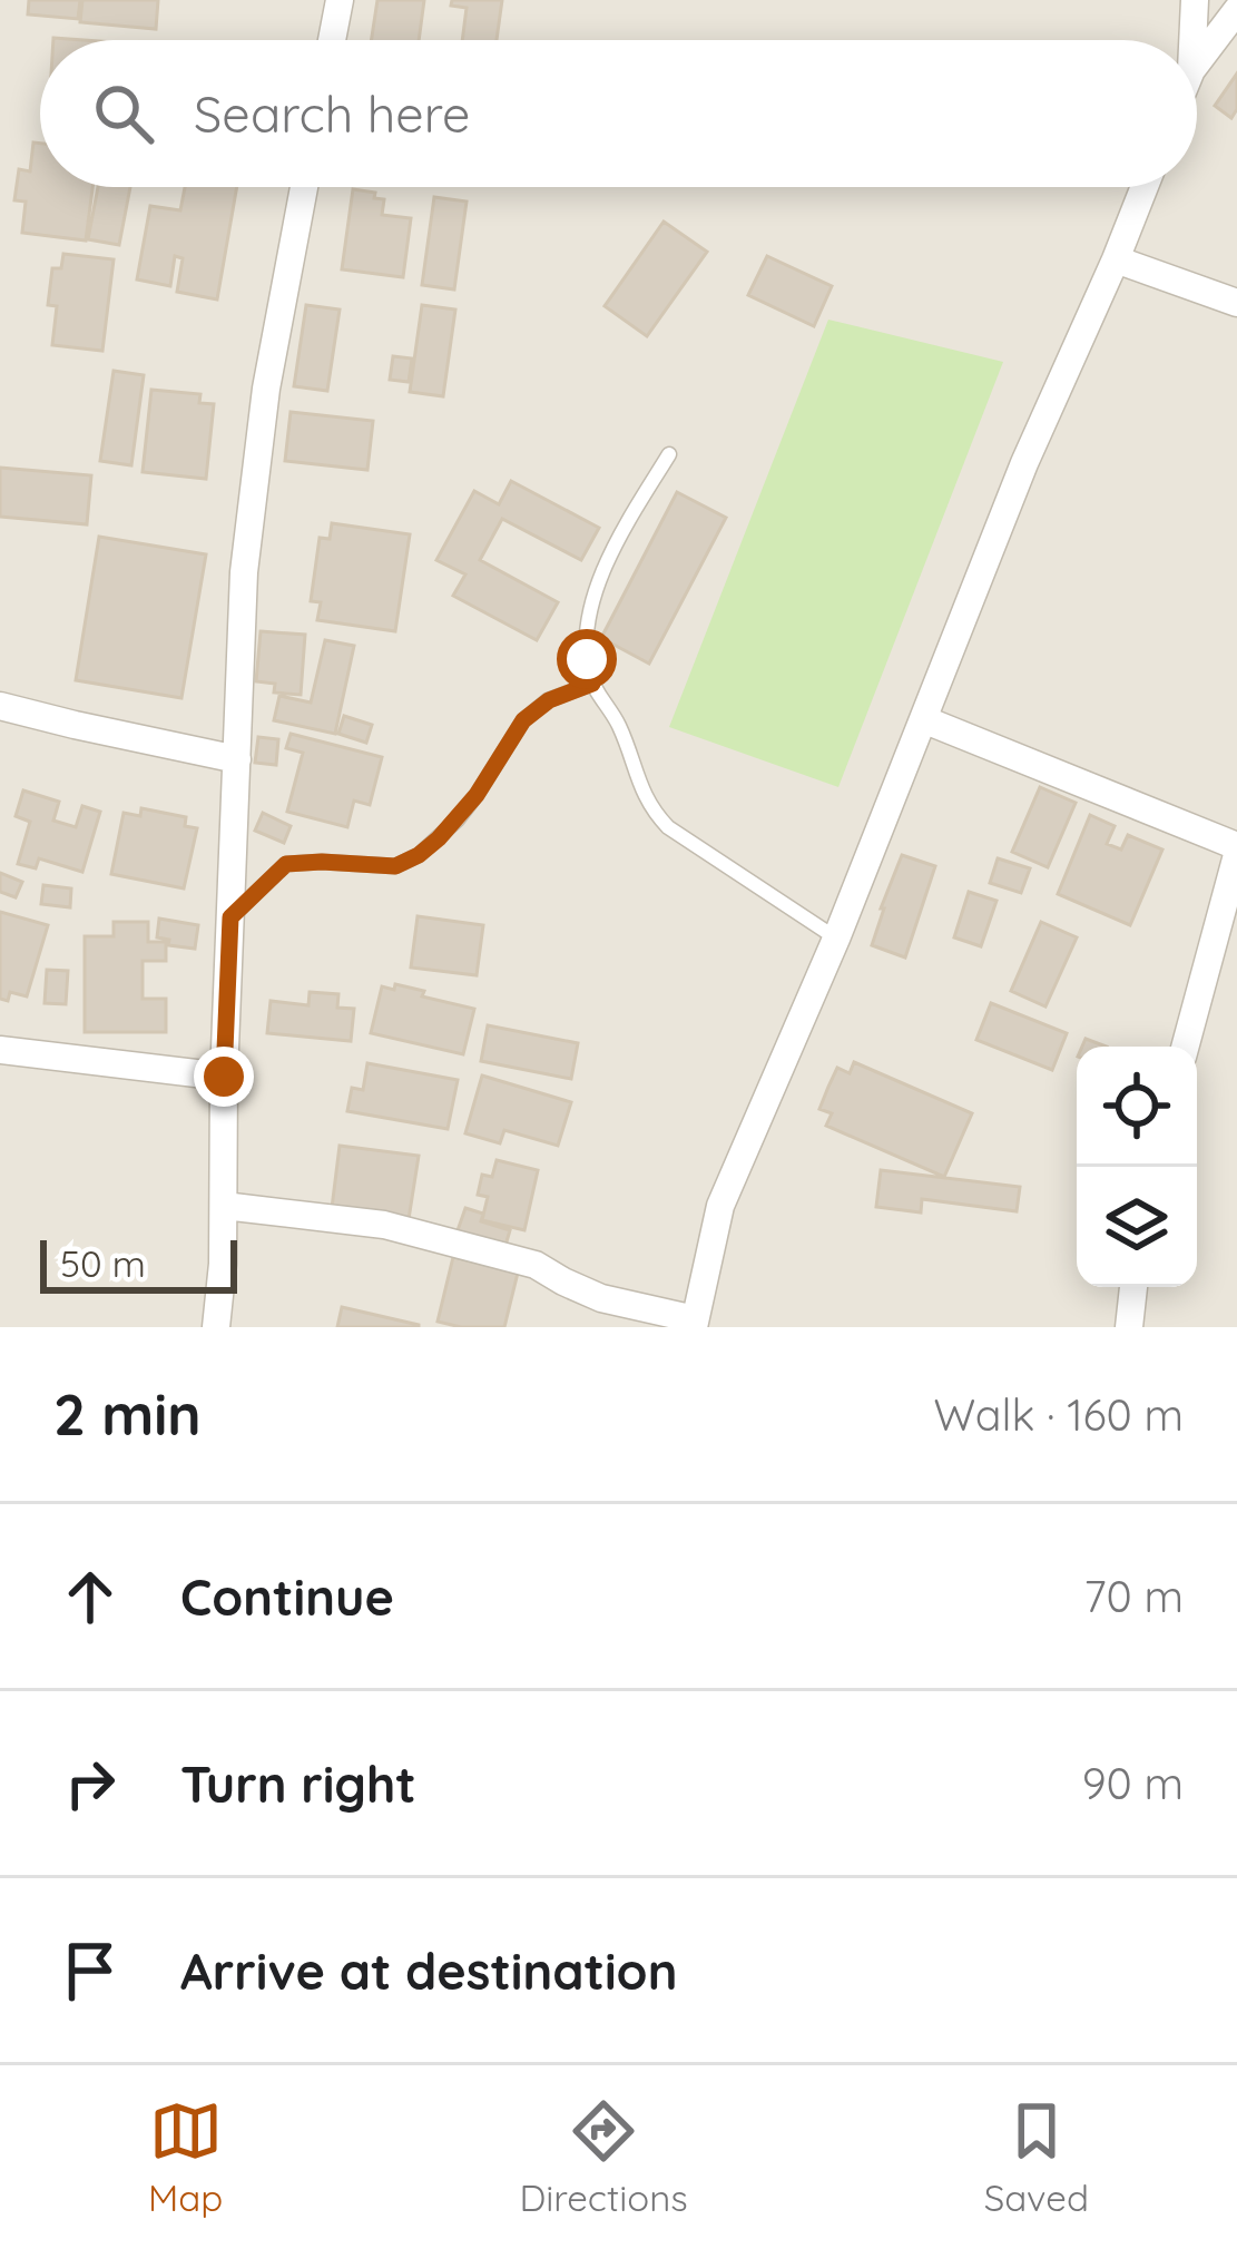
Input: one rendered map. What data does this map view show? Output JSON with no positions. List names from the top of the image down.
{
  "scale_bar": "50 m",
  "page": {
    "search": "Search here",
    "scale": "50 m",
    "heading": ["2 min", "Walk · 160 m"],
    "list": [
      ["Continue", "70 m"],
      ["Turn right", "90 m"],
      "Arrive at destination"
    ],
    "nav": ["Map", "Directions", "Saved"]
  }
}
